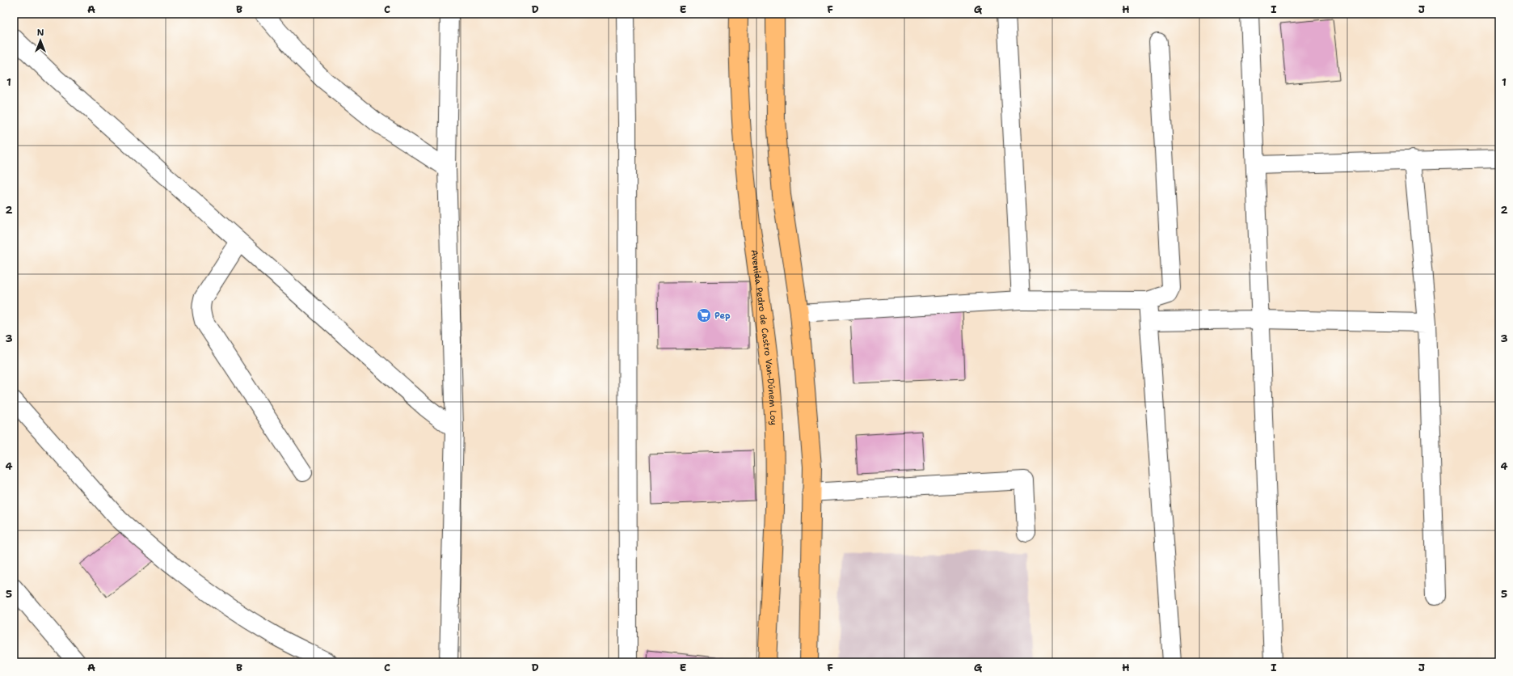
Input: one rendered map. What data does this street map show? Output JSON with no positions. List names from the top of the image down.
{
  "streets": {
    "highway": ["Avenida Pedro de Castro Van-Dúnem Loy"]
  },
  "places": {
    "supermarket": ["Pep"]
  },
  "north": "top",
  "grid": {
    "columns": [
      "A",
      "B",
      "C",
      "D",
      "E",
      "F",
      "G",
      "H",
      "I",
      "J"
    ],
    "rows": [
      "1",
      "2",
      "3",
      "4",
      "5"
    ]
  }
}
